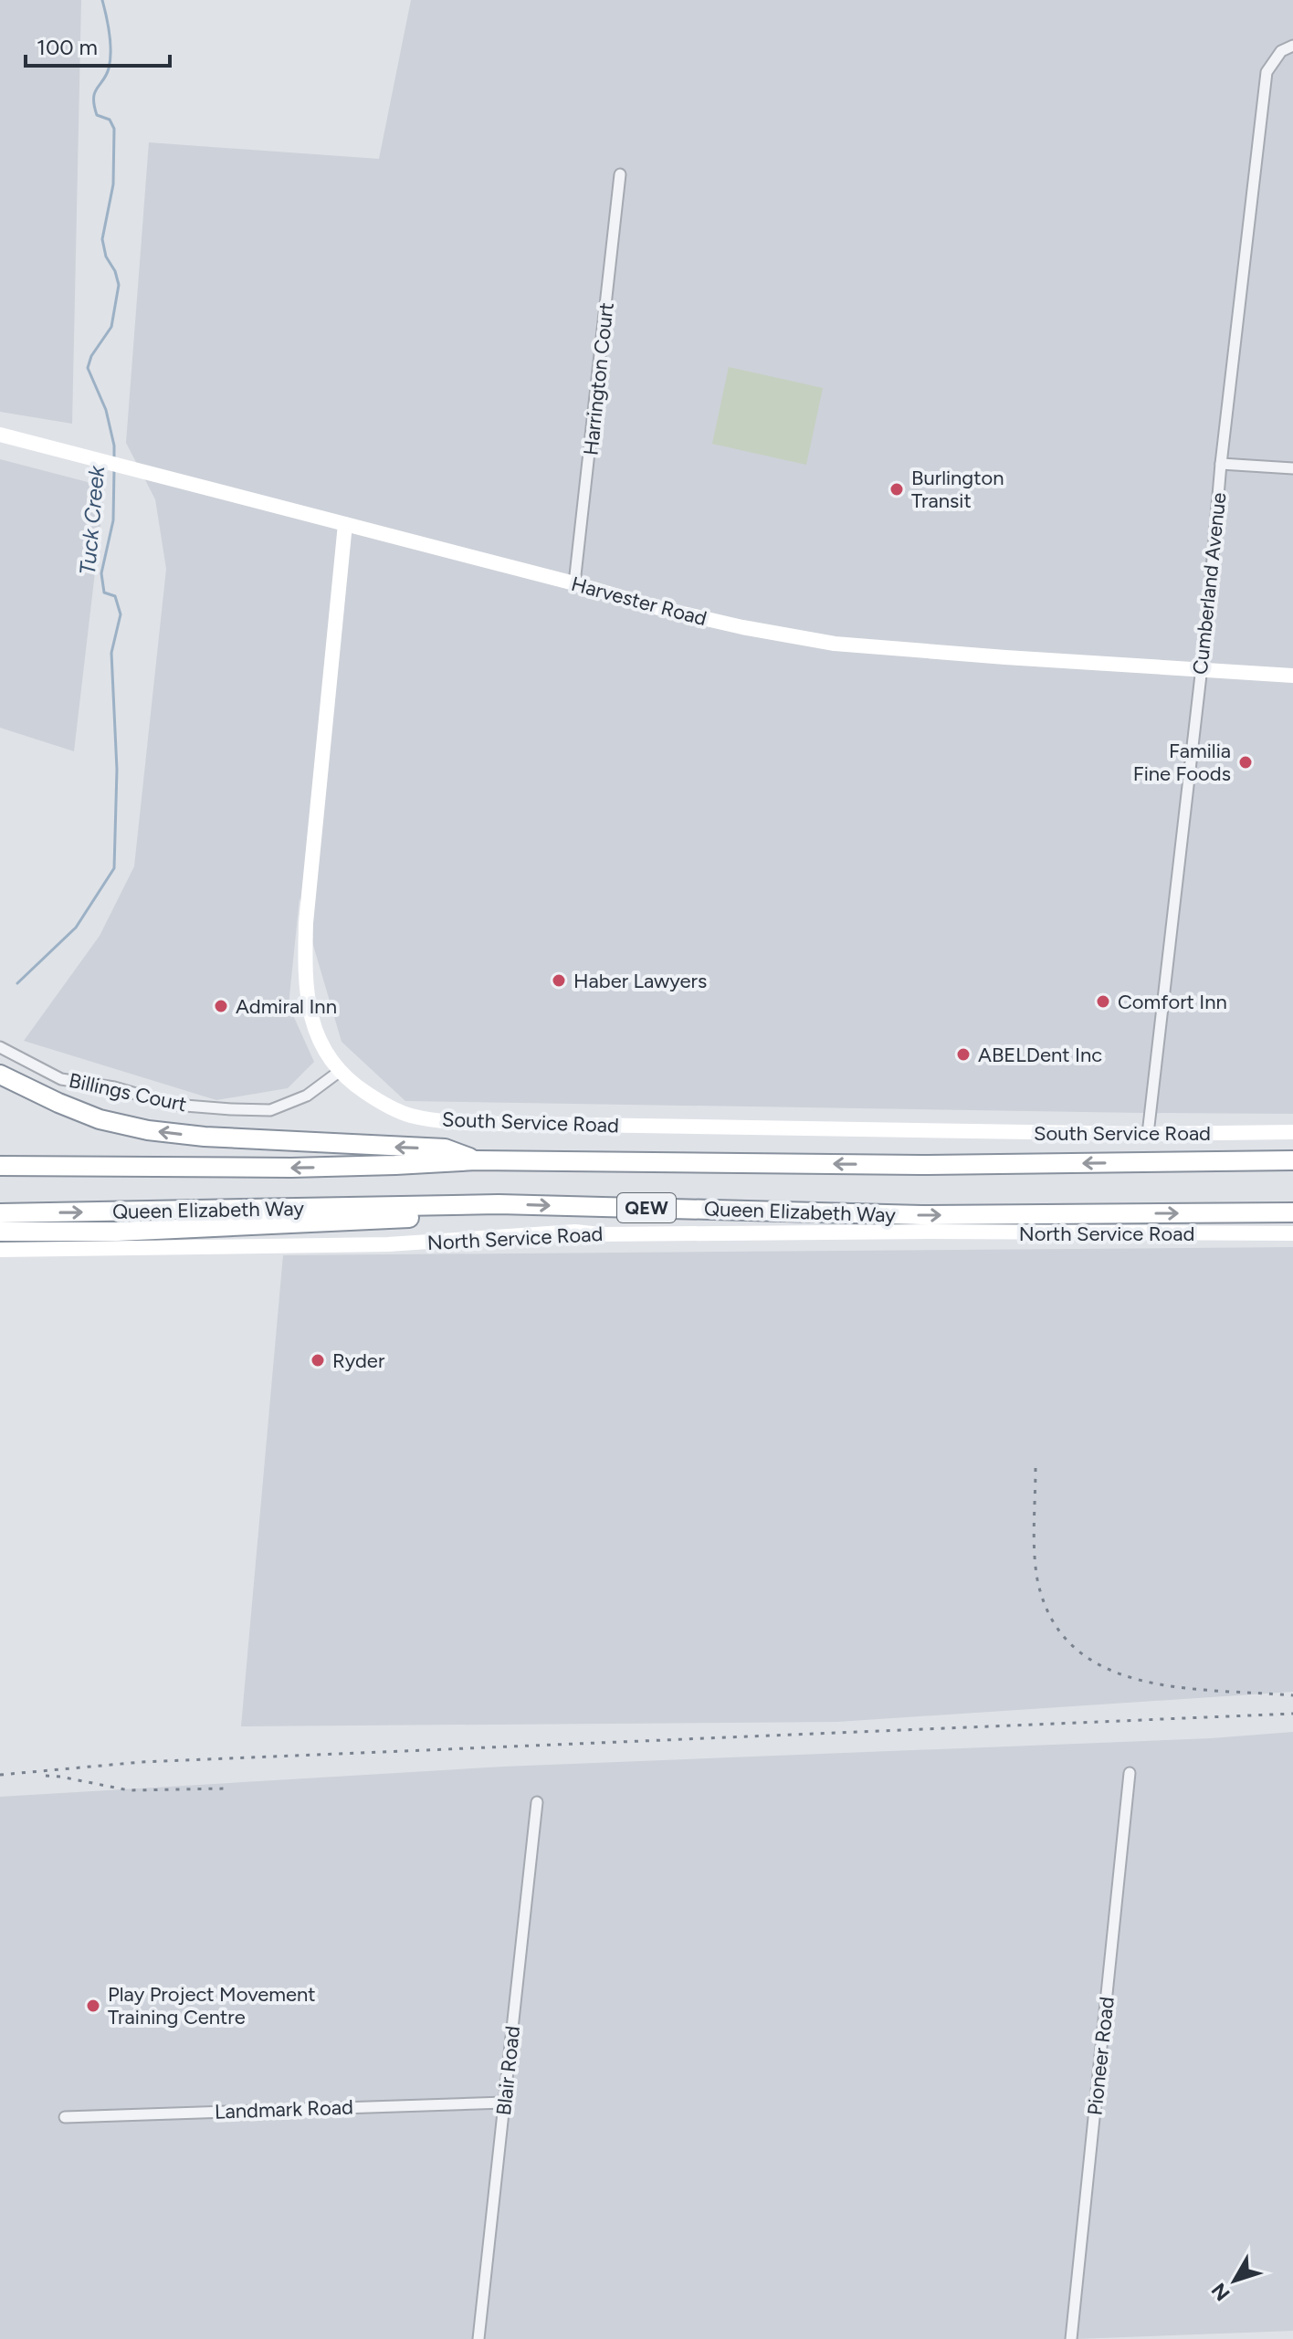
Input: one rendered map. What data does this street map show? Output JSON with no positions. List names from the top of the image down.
{
  "streets": {
    "highway": ["QEW", "Queen Elizabeth Way"],
    "street": [
      "Harrington Court",
      "Cumberland Avenue",
      "Harvester Road",
      "Billings Court",
      "South Service Road",
      "North Service Road",
      "Pioneer Road",
      "Blair Road",
      "Landmark Road"
    ]
  },
  "crossings": [
    ["Harrington Court", "Harvester Road"],
    ["Cumberland Avenue", "Harvester Road"],
    ["Cumberland Avenue", "South Service Road"],
    ["Harvester Road", "South Service Road"],
    ["Billings Court", "South Service Road"],
    ["Blair Road", "Landmark Road"]
  ],
  "water": ["Tuck Creek"],
  "places": [
    "Burlington Transit",
    "Familia Fine Foods",
    "Haber Lawyers",
    "Comfort Inn",
    "Admiral Inn",
    "ABELDent Inc",
    "Ryder",
    "Play Project Movement Training Centre"
  ],
  "scale_bar": "100 m",
  "north": "bottom left"
}
